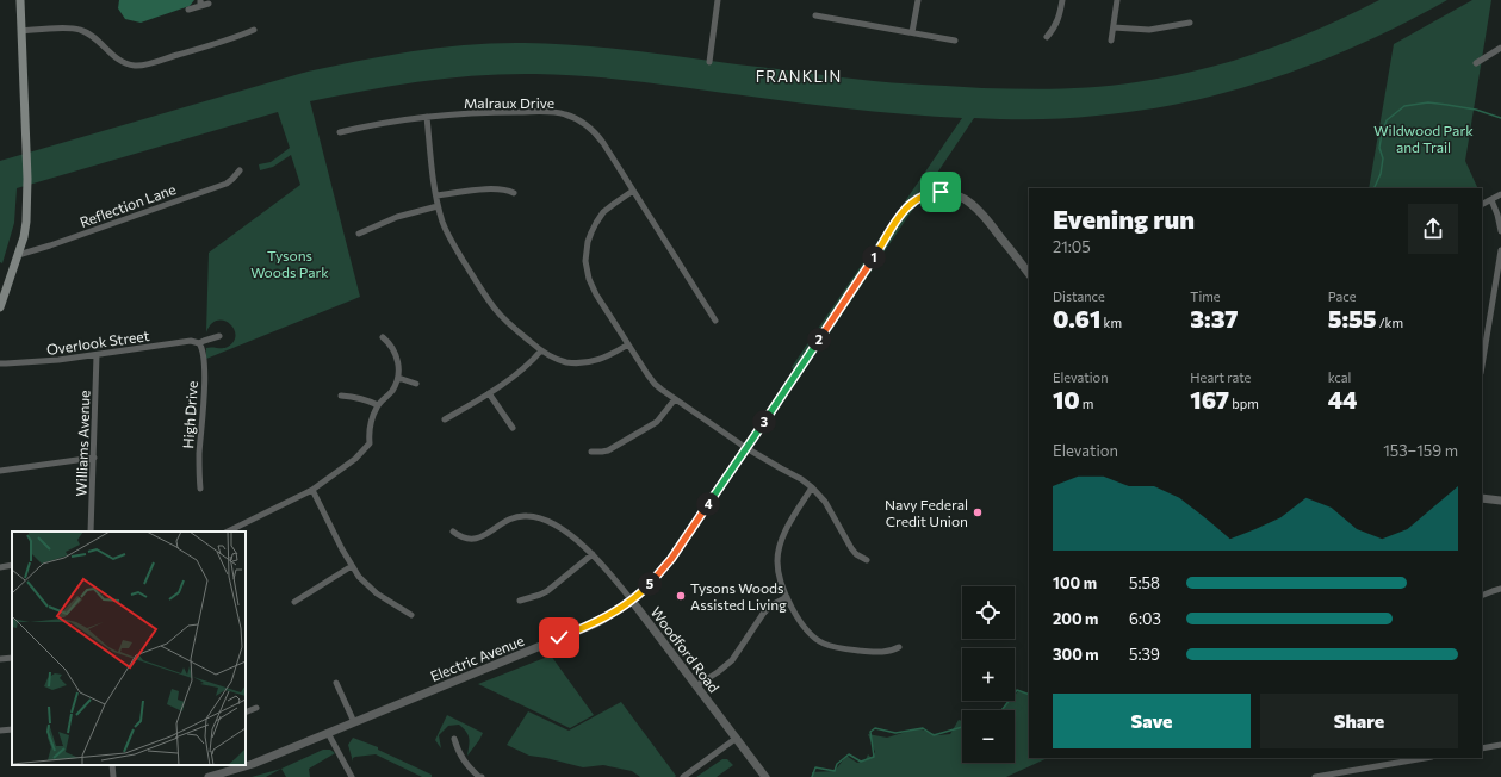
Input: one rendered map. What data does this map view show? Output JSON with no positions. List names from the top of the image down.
{
  "streets": {
    "street": [
      "Malraux Drive",
      "Reflection Lane",
      "Overlook Street",
      "High Drive",
      "Williams Avenue",
      "Woodford Road",
      "Electric Avenue"
    ]
  },
  "crossings": [
    ["Overlook Street", "High Drive"],
    ["Overlook Street", "Williams Avenue"],
    ["Woodford Road", "Electric Avenue"]
  ],
  "districts": ["FRANKLIN"],
  "parks": ["Wildwood Park and Trail", "Tysons Woods Park"],
  "places": ["Navy Federal Credit Union", "Tysons Woods Assisted Living"],
  "page": {
    "heading": ["Evening run", "21:05"],
    "pins": [
      "1",
      "2",
      "3",
      "4",
      "5"
    ],
    "stats": [
      ["Distance", "0.61 km"],
      ["Time", "3:37"],
      ["Pace", "5:55 /km"],
      ["Elevation", "10 m"],
      ["Heart rate", "167 bpm"],
      ["kcal", "44"]
    ],
    "chart": ["Elevation", "153–159 m"],
    "list": [
      {
        "name": "100 m",
        "note": "5:58"
      },
      {
        "name": "200 m",
        "note": "6:03"
      },
      {
        "name": "300 m",
        "note": "5:39"
      }
    ],
    "map_buttons": ["+", "−"],
    "buttons": ["Save", "Share"]
  }
}
